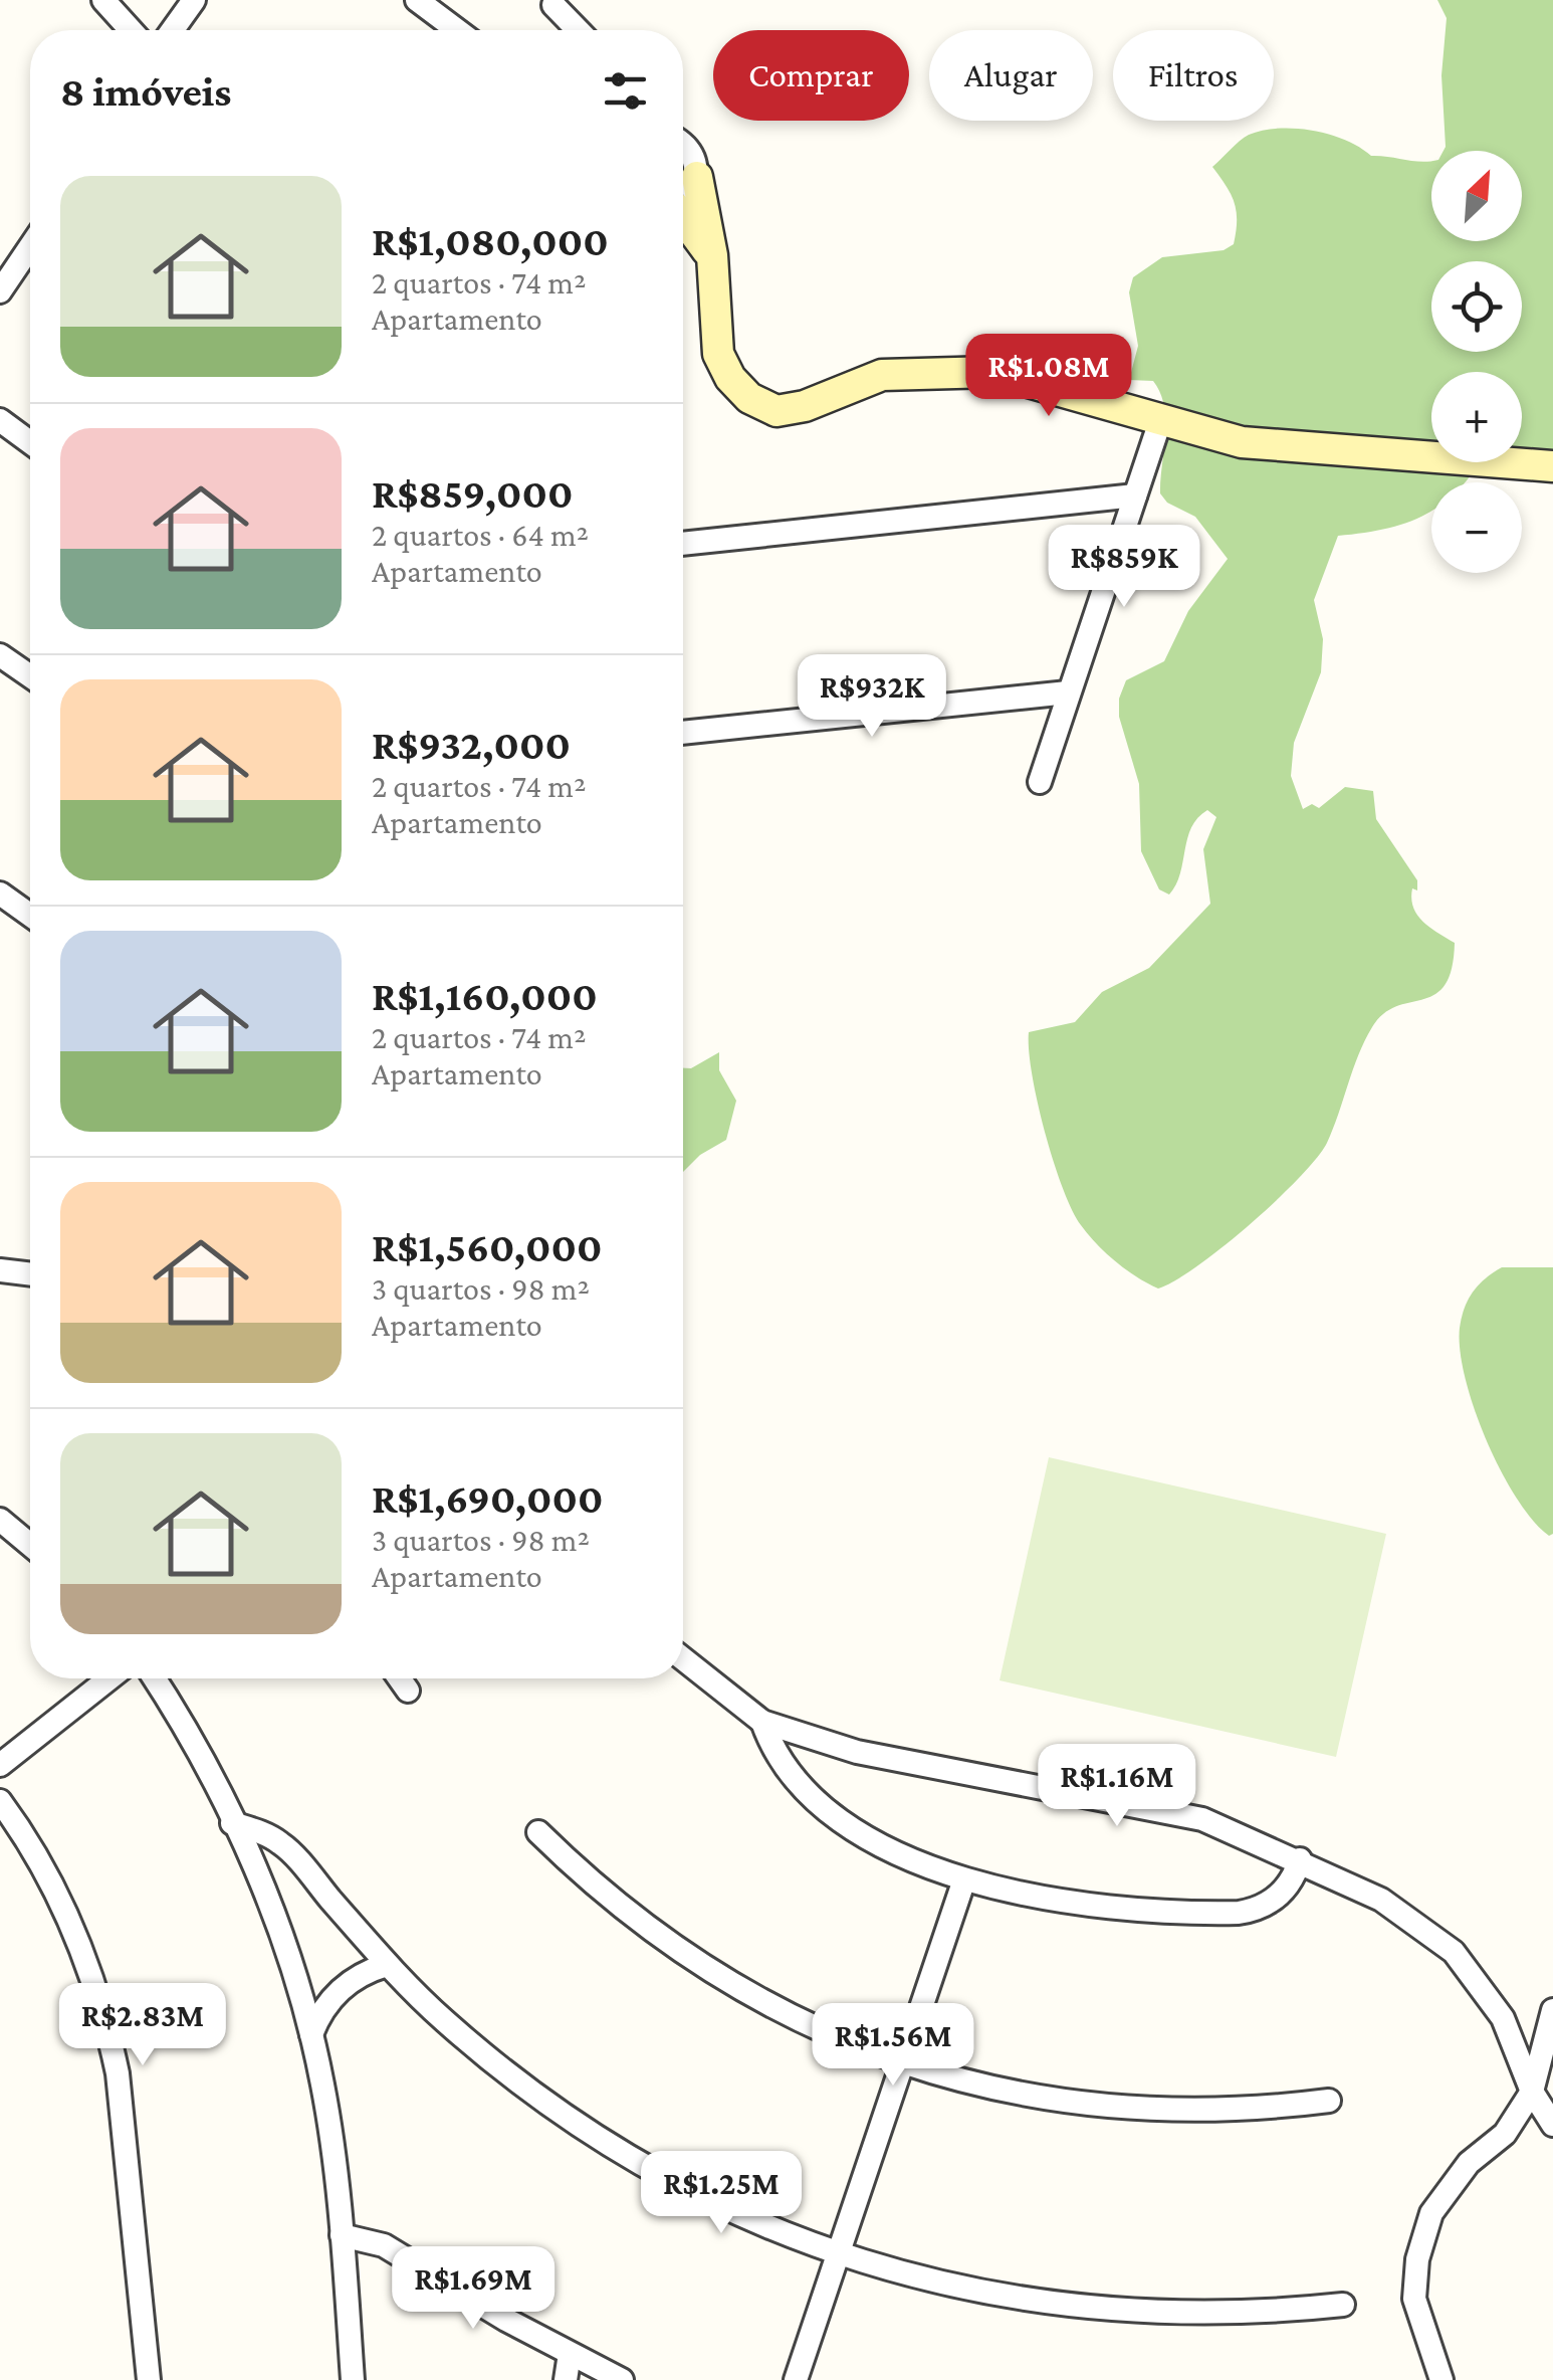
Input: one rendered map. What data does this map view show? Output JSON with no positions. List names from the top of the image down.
{
  "north": "top right",
  "page": {
    "chip": ["Comprar", "Alugar", "Filtros"],
    "heading": "8 imóveis",
    "map_buttons": ["+", "−"],
    "list": [
      {
        "name": "R$1,080,000",
        "note": "2 quartos · 74 m² · Apartamento"
      },
      {
        "name": "R$859,000",
        "note": "2 quartos · 64 m² · Apartamento"
      },
      {
        "name": "R$932,000",
        "note": "2 quartos · 74 m² · Apartamento"
      },
      {
        "name": "R$1,160,000",
        "note": "2 quartos · 74 m² · Apartamento"
      },
      {
        "name": "R$1,560,000",
        "note": "3 quartos · 98 m² · Apartamento"
      },
      {
        "name": "R$1,690,000",
        "note": "3 quartos · 98 m² · Apartamento"
      }
    ],
    "price": [
      "R$1.08M",
      "R$859K",
      "R$932K",
      "R$1.16M",
      "R$2.83M",
      "R$1.56M",
      "R$1.25M",
      "R$1.69M"
    ]
  }
}
